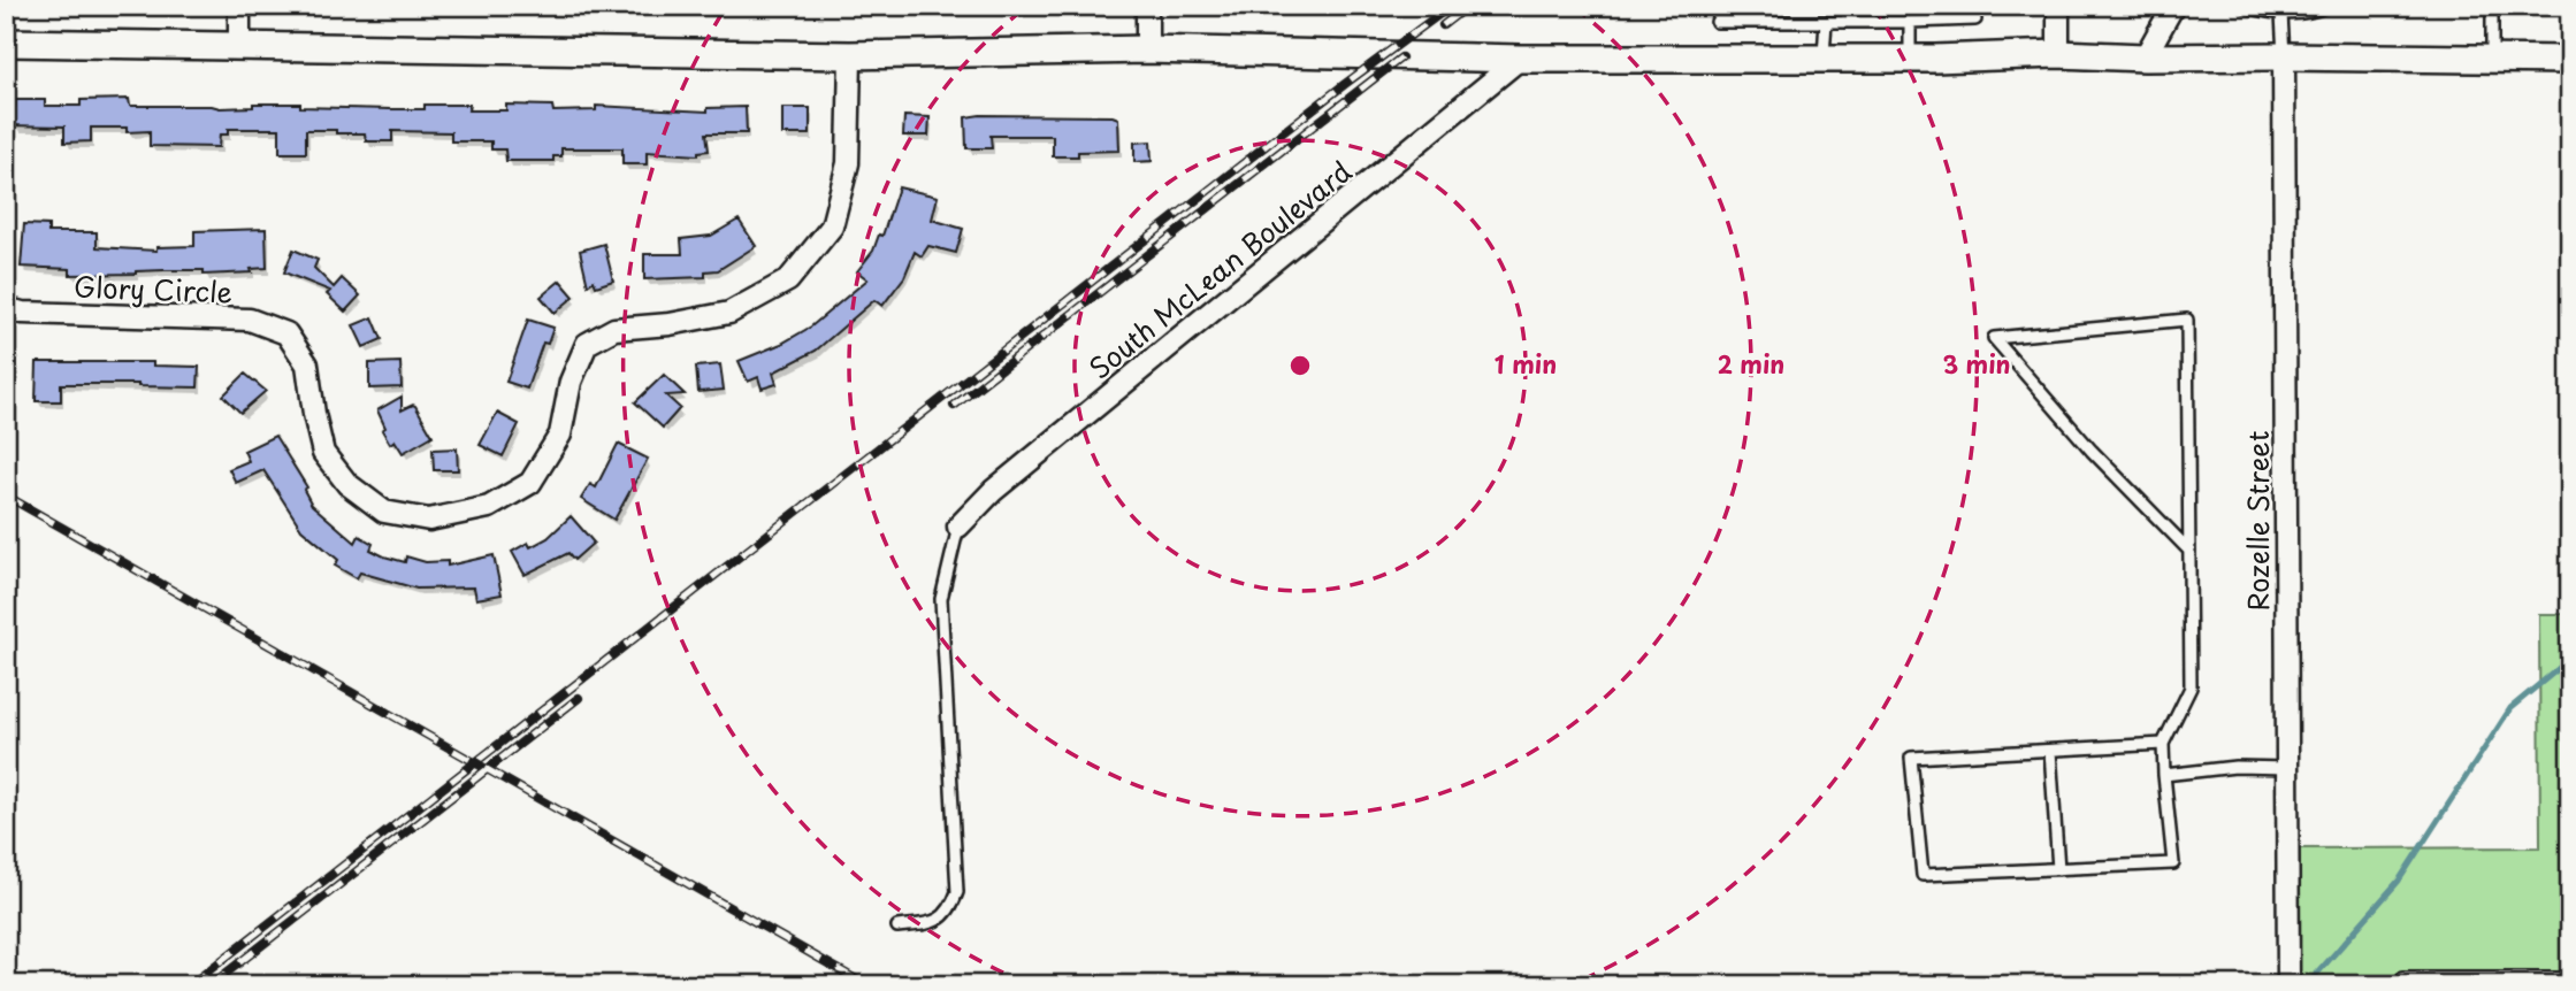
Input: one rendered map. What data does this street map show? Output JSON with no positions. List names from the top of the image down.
{
  "streets": {
    "street": ["South McLean Boulevard", "Glory Circle", "Rozelle Street"]
  },
  "rings": ["1 min", "2 min", "3 min"]
}
